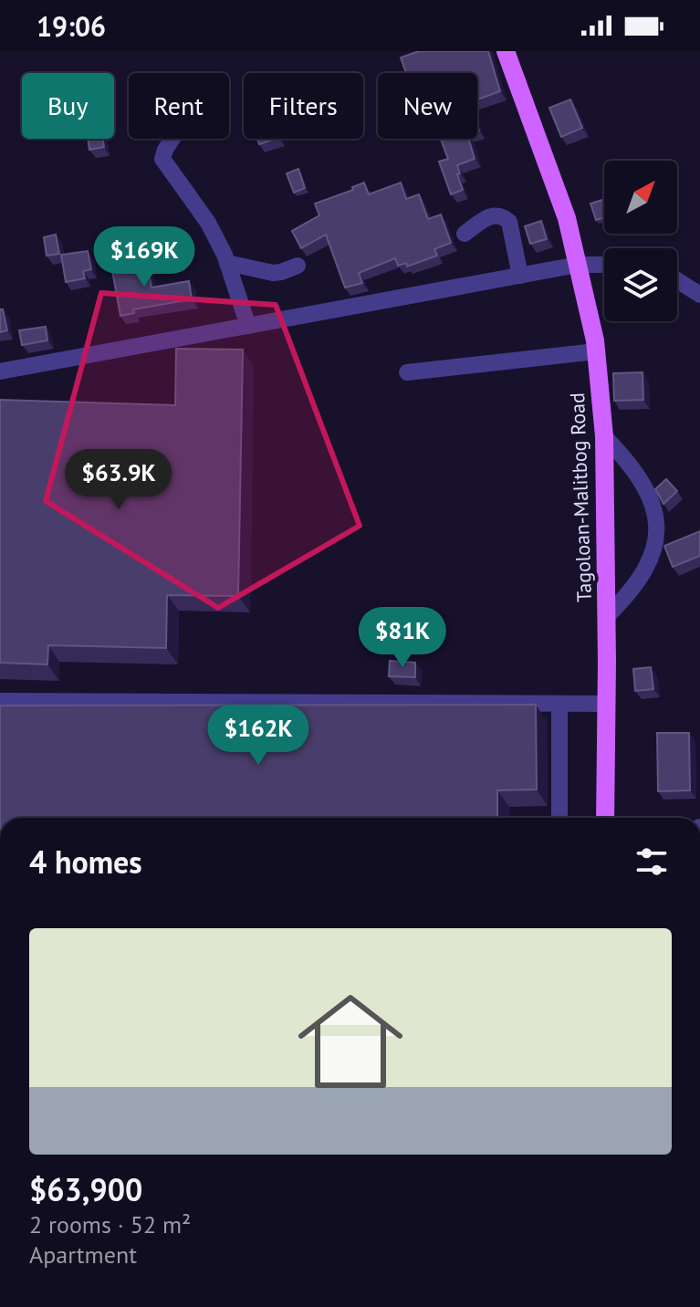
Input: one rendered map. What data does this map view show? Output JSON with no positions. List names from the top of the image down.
{
  "streets": {
    "main road": ["Tagoloan-Malitbog Road"]
  },
  "north": "top right",
  "page": {
    "status": "19:06",
    "chip": [
      "Buy",
      "Rent",
      "Filters",
      "New"
    ],
    "price": [
      "$169K",
      "$63.9K",
      "$81K",
      "$162K"
    ],
    "heading": "4 homes",
    "list": [
      {
        "name": "$63,900",
        "note": "2 rooms · 52 m² · Apartment"
      }
    ]
  }
}
